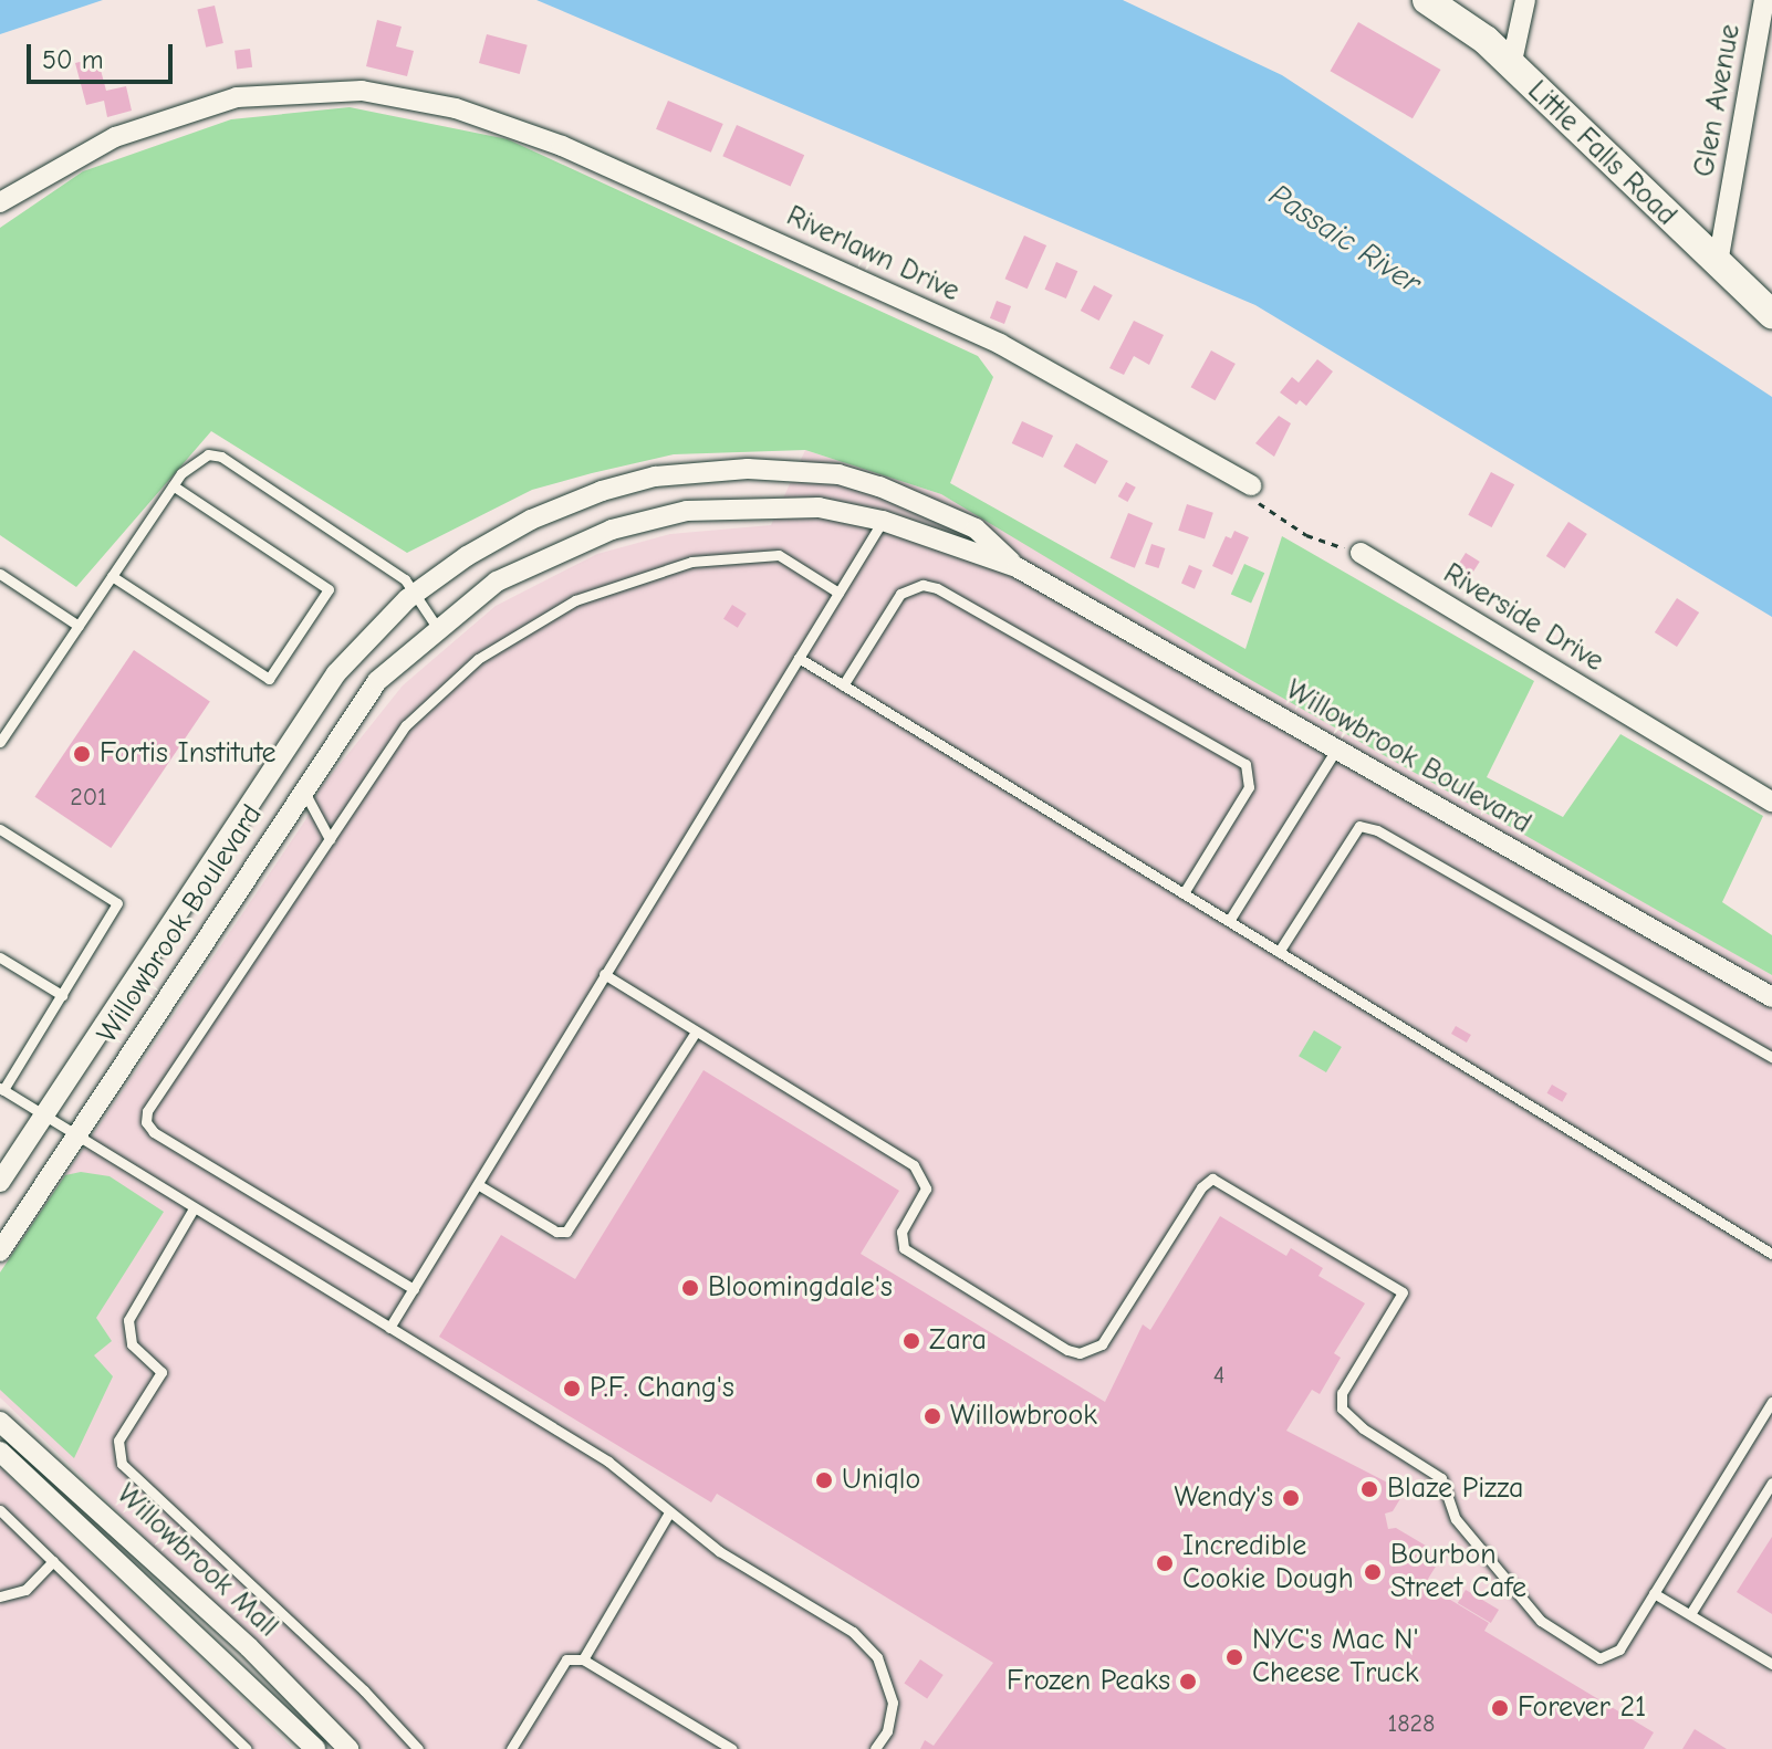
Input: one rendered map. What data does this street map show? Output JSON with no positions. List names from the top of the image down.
{
  "streets": {
    "street": [
      "Glen Avenue",
      "Little Falls Road",
      "Riverlawn Drive",
      "Riverside Drive",
      "Willowbrook Boulevard",
      "Willowbrook Mall"
    ]
  },
  "crossings": [
    ["Glen Avenue", "Little Falls Road"]
  ],
  "water": ["Passaic River"],
  "places": [
    "Fortis Institute",
    "Bloomingdale's",
    "Zara",
    "P.F. Chang's",
    "Willowbrook",
    "Uniqlo",
    "Blaze Pizza",
    "Wendy's",
    "Incredible Cookie Dough",
    "Bourbon Street Cafe",
    "NYC's Mac N' Cheese Truck",
    "Frozen Peaks",
    "Forever 21"
  ],
  "house_numbers": ["201", "4", "1828"],
  "scale_bar": "50 m"
}
